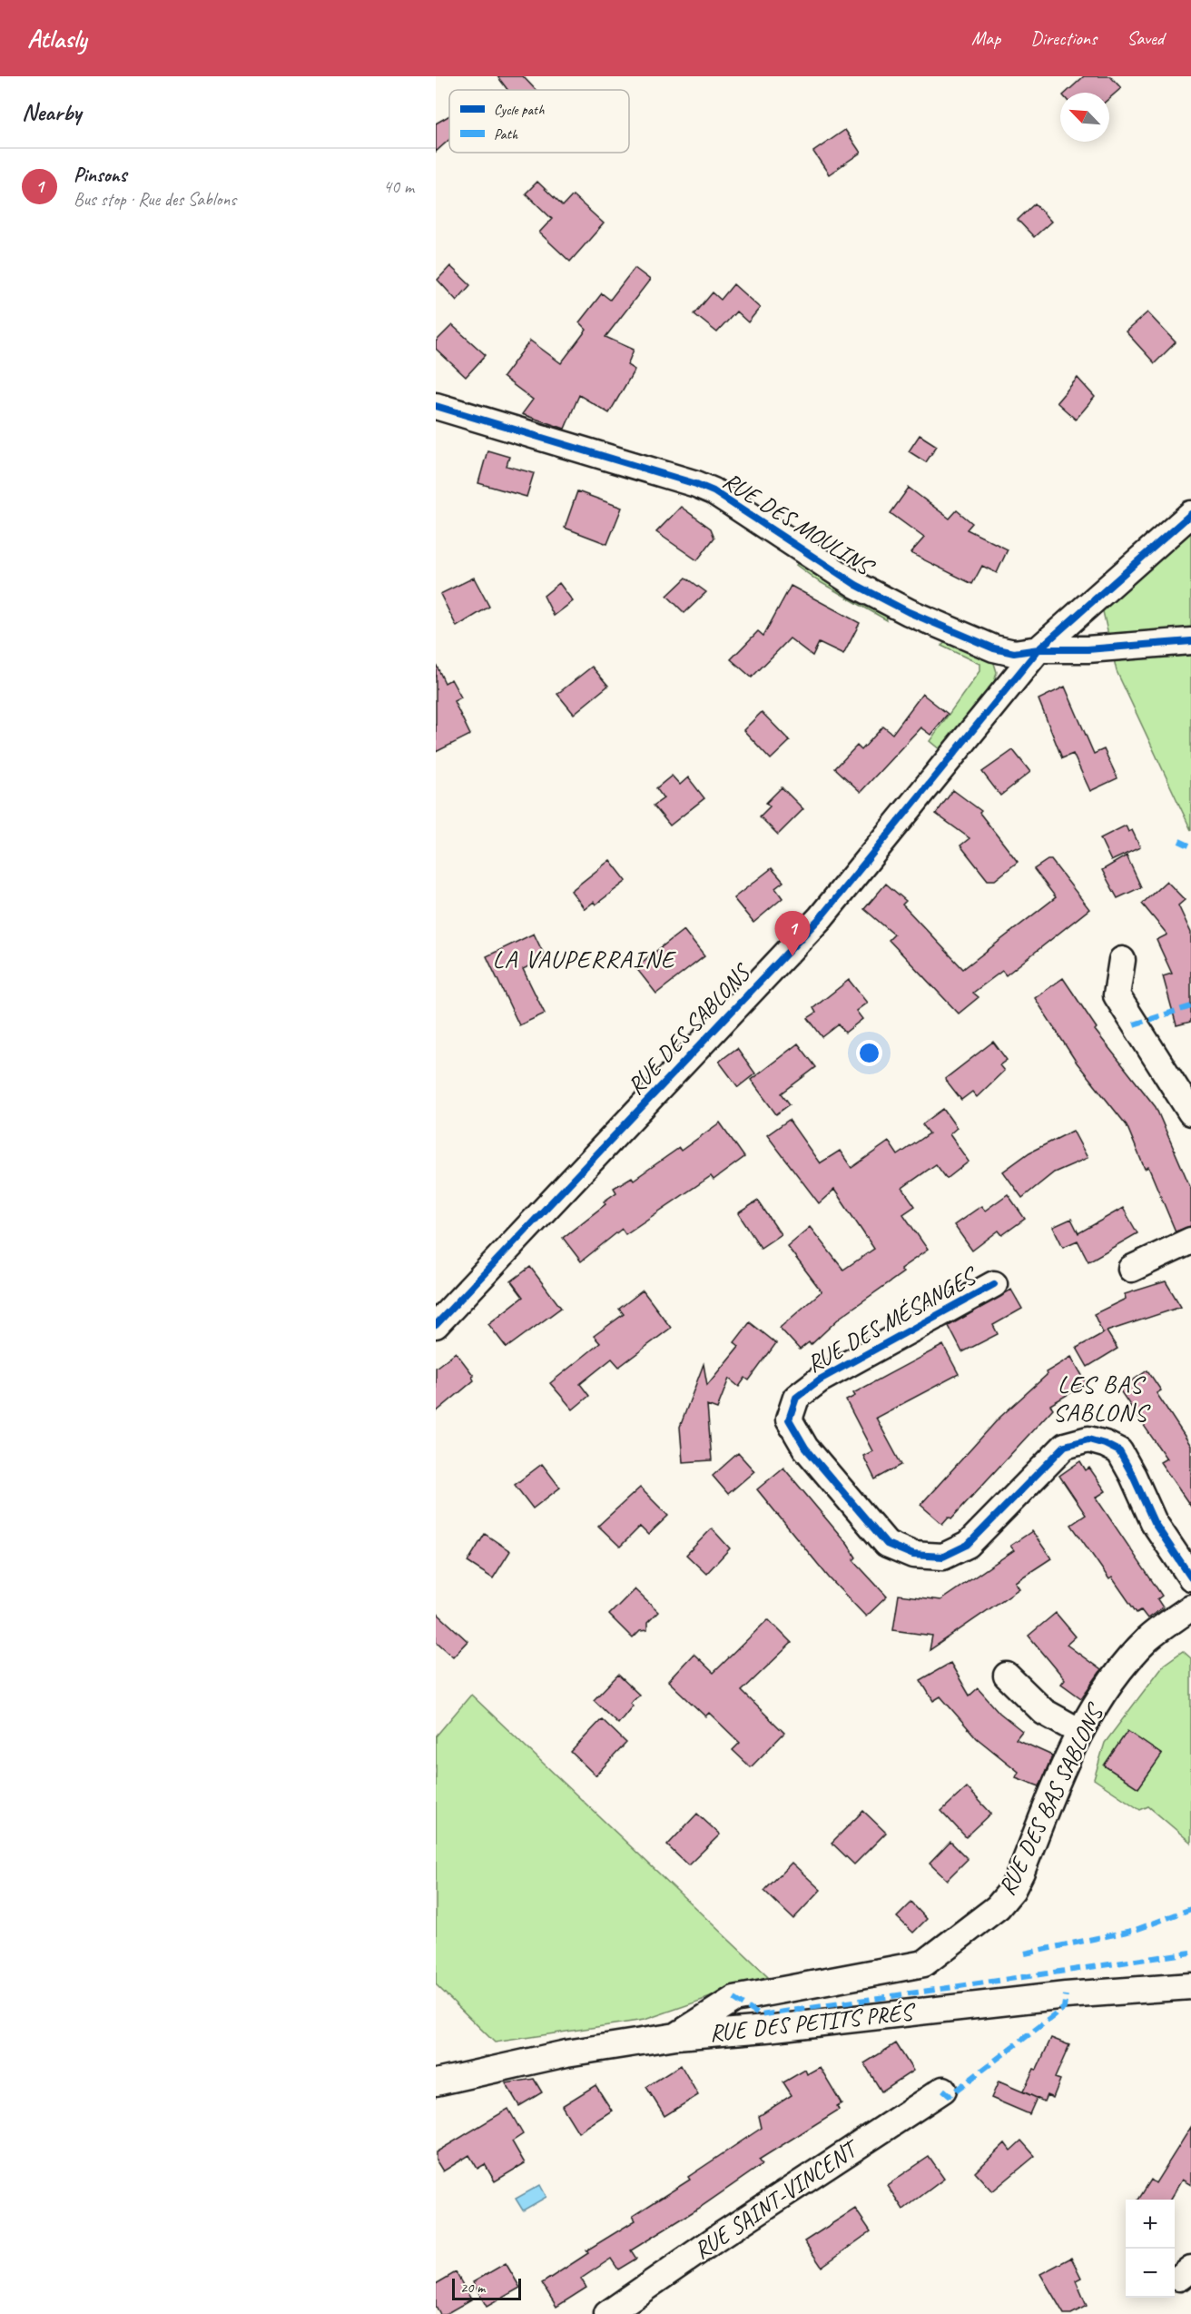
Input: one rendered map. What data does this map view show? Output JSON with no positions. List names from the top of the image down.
{
  "streets": {
    "street": [
      "RUE DES MOULINS",
      "RUE DES SABLONS",
      "RUE DES MÉSANGES",
      "RUE DES BAS SABLONS",
      "RUE DES PETITS PRÉS",
      "RUE SAINT-VINCENT"
    ]
  },
  "crossings": [
    ["RUE DES MOULINS", "RUE DES SABLONS"],
    ["RUE DES BAS SABLONS", "RUE DES PETITS PRÉS"]
  ],
  "districts": ["LA VAUPERRAINE", "LES BAS SABLONS"],
  "legend": ["Cycle path", "Path"],
  "scale_bar": "20 m",
  "north": "top left",
  "page": {
    "header": "Atlasly",
    "nav": ["Map", "Directions", "Saved"],
    "heading": "Nearby",
    "list": [
      {
        "mark": "1",
        "name": "Pinsons",
        "note": "Bus stop · Rue des Sablons",
        "value": "40 m"
      }
    ],
    "pins": "1",
    "map_buttons": ["+", "−"],
    "scale": "20 m"
  }
}
